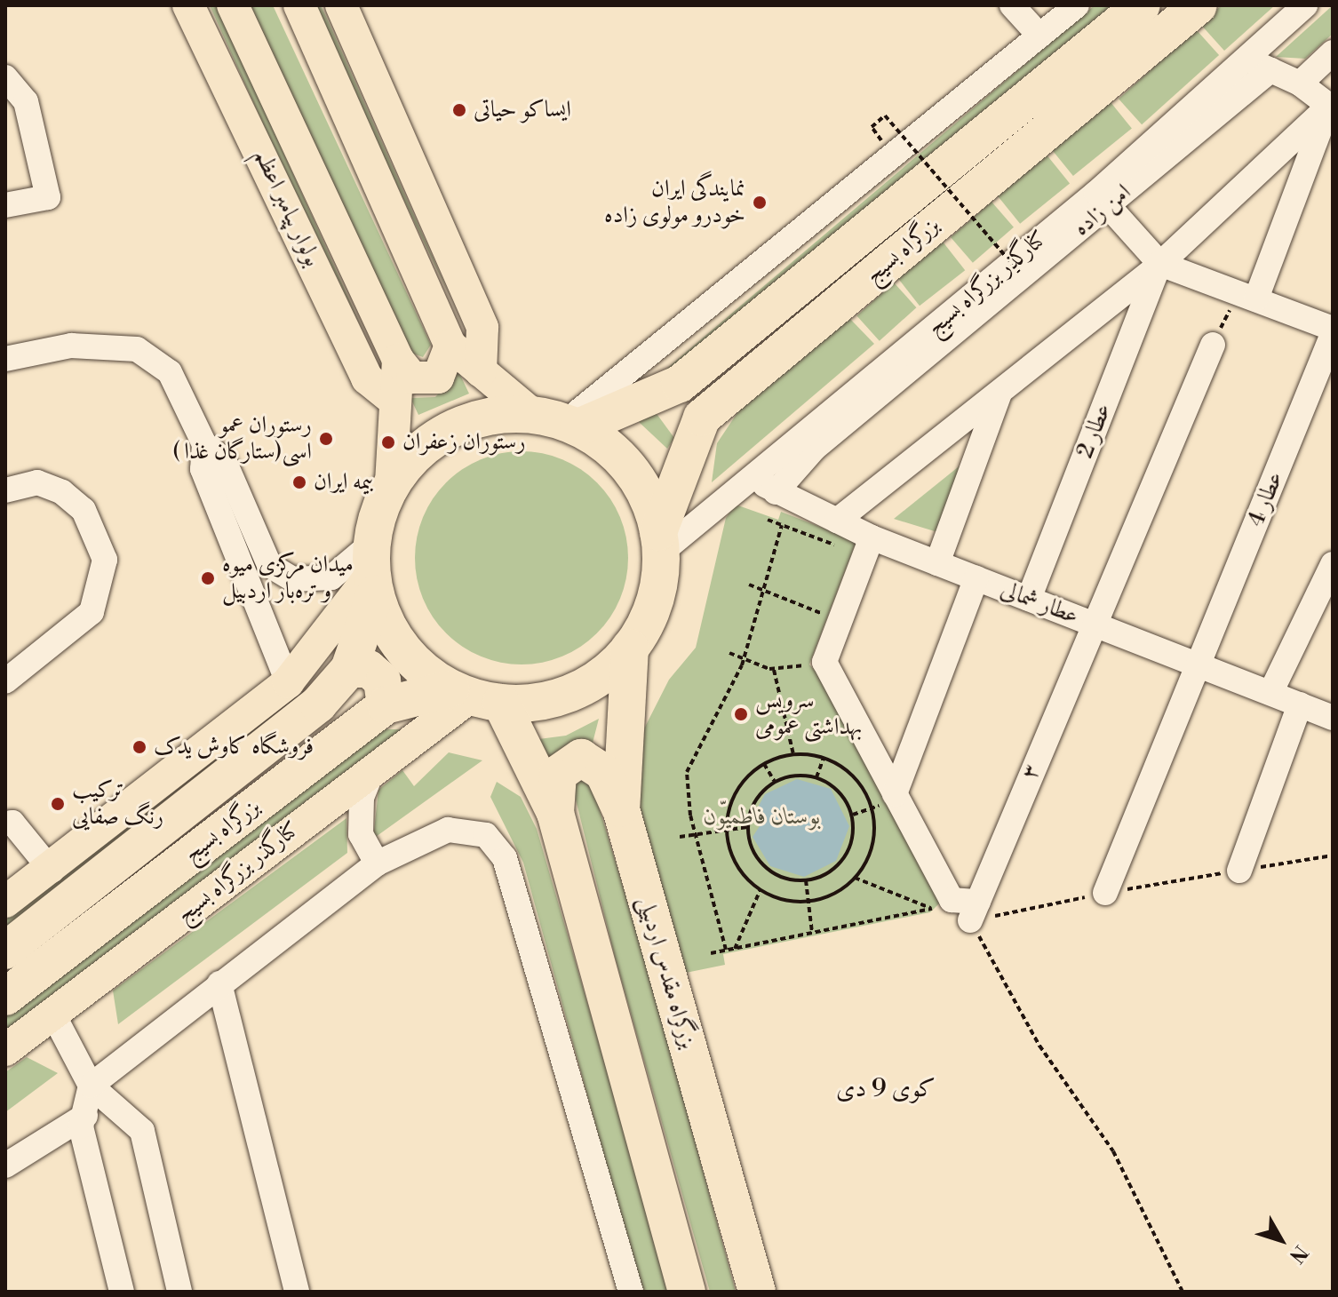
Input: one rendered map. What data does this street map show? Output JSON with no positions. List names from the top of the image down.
{
  "streets": {
    "highway": ["بزرگراه بسیج", "بزرگراه مقدس اردبیلی"],
    "main road": ["بولوار پیامبر اعظم", "کنارگذر بزرگراه بسیج"],
    "street": [
      "امن زاده",
      "عطار 2",
      "عطار 4",
      "عطار شمالی",
      "۳"
    ]
  },
  "crossings": [
    ["بولوار پیامبر اعظم", "بزرگراه بسیج"],
    ["امن زاده", "کنارگذر بزرگراه بسیج"],
    ["امن زاده", "عطار شمالی"],
    ["بزرگراه بسیج", "کنارگذر بزرگراه بسیج"],
    ["بزرگراه بسیج", "بزرگراه مقدس اردبیلی"],
    ["کنارگذر بزرگراه بسیج", "عطار شمالی"],
    ["عطار 2", "عطار شمالی"],
    ["عطار 4", "عطار شمالی"],
    ["عطار شمالی", "۳"]
  ],
  "districts": ["کوی 9 دی"],
  "parks": ["بوستان فاطمیّون"],
  "places": [
    "ایساکو حیاتی",
    "نمایندگی ایران خودرو مولوی زاده",
    "رستوران عمو اسی(ستارگان غذا )",
    "رستوران زعفران",
    "بیمه ایران",
    "میدان مرکزی میوه و تره‌بار اردبیل",
    "سرویس بهداشتی عمومی",
    "فروشگاه کاوش یدک",
    "ترکیب رنگ صفایی"
  ],
  "north": "bottom right"
}
